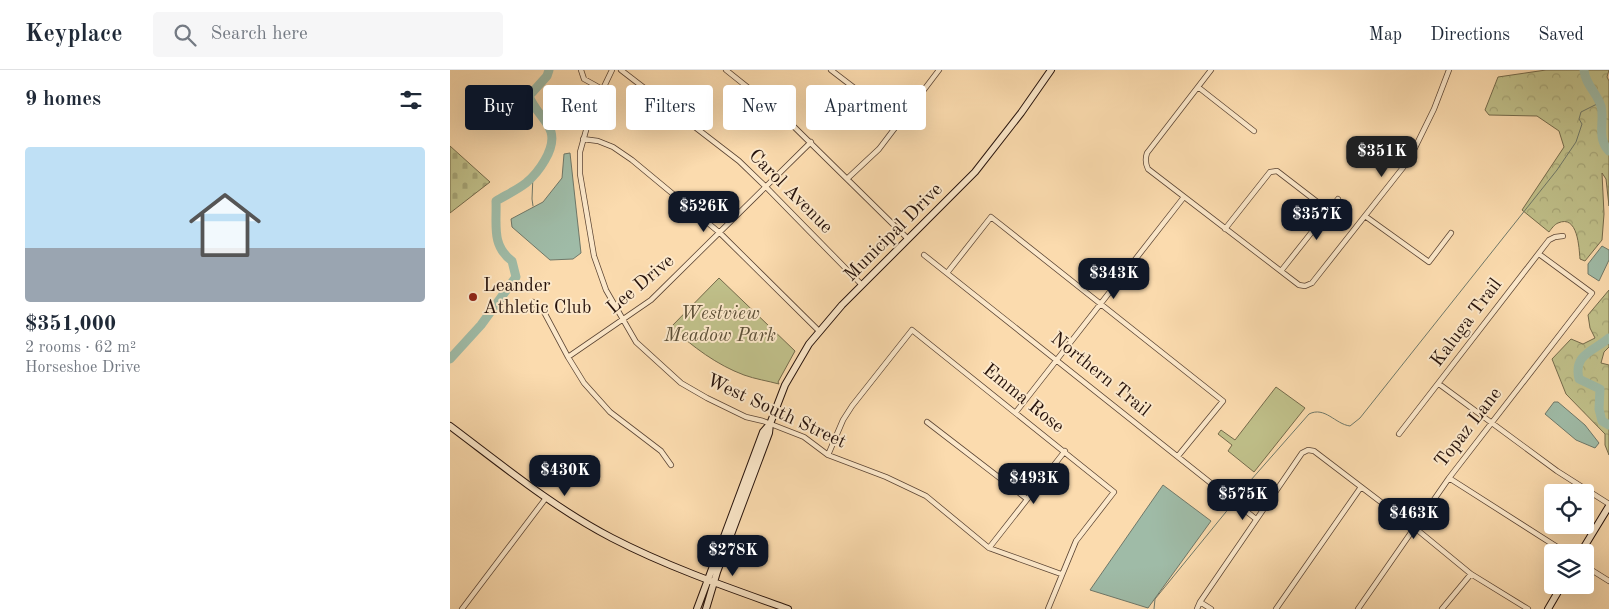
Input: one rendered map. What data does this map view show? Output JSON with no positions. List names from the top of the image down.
{
  "streets": {
    "street": [
      "Carol Avenue",
      "Municipal Drive",
      "Lee Drive",
      "Kaluga Trail",
      "Northern Trail",
      "Emma Rose",
      "West South Street",
      "Topaz Lane"
    ]
  },
  "crossings": [
    ["Carol Avenue", "Municipal Drive"],
    ["Carol Avenue", "Lee Drive"],
    ["Municipal Drive", "West South Street"],
    ["Lee Drive", "West South Street"],
    ["Kaluga Trail", "Topaz Lane"],
    ["Emma Rose", "West South Street"]
  ],
  "parks": ["Westview Meadow Park"],
  "places": ["Leander Athletic Club"],
  "page": {
    "header": "Keyplace",
    "search": "Search here",
    "nav": ["Map", "Directions", "Saved"],
    "heading": "9 homes",
    "chip": [
      "Buy",
      "Rent",
      "Filters",
      "New",
      "Apartment"
    ],
    "list": [
      {
        "name": "$351,000",
        "note": "2 rooms · 62 m² · Horseshoe Drive"
      }
    ],
    "price": [
      "$351K",
      "$526K",
      "$357K",
      "$343K",
      "$430K",
      "$493K",
      "$575K",
      "$463K",
      "$278K"
    ]
  }
}
